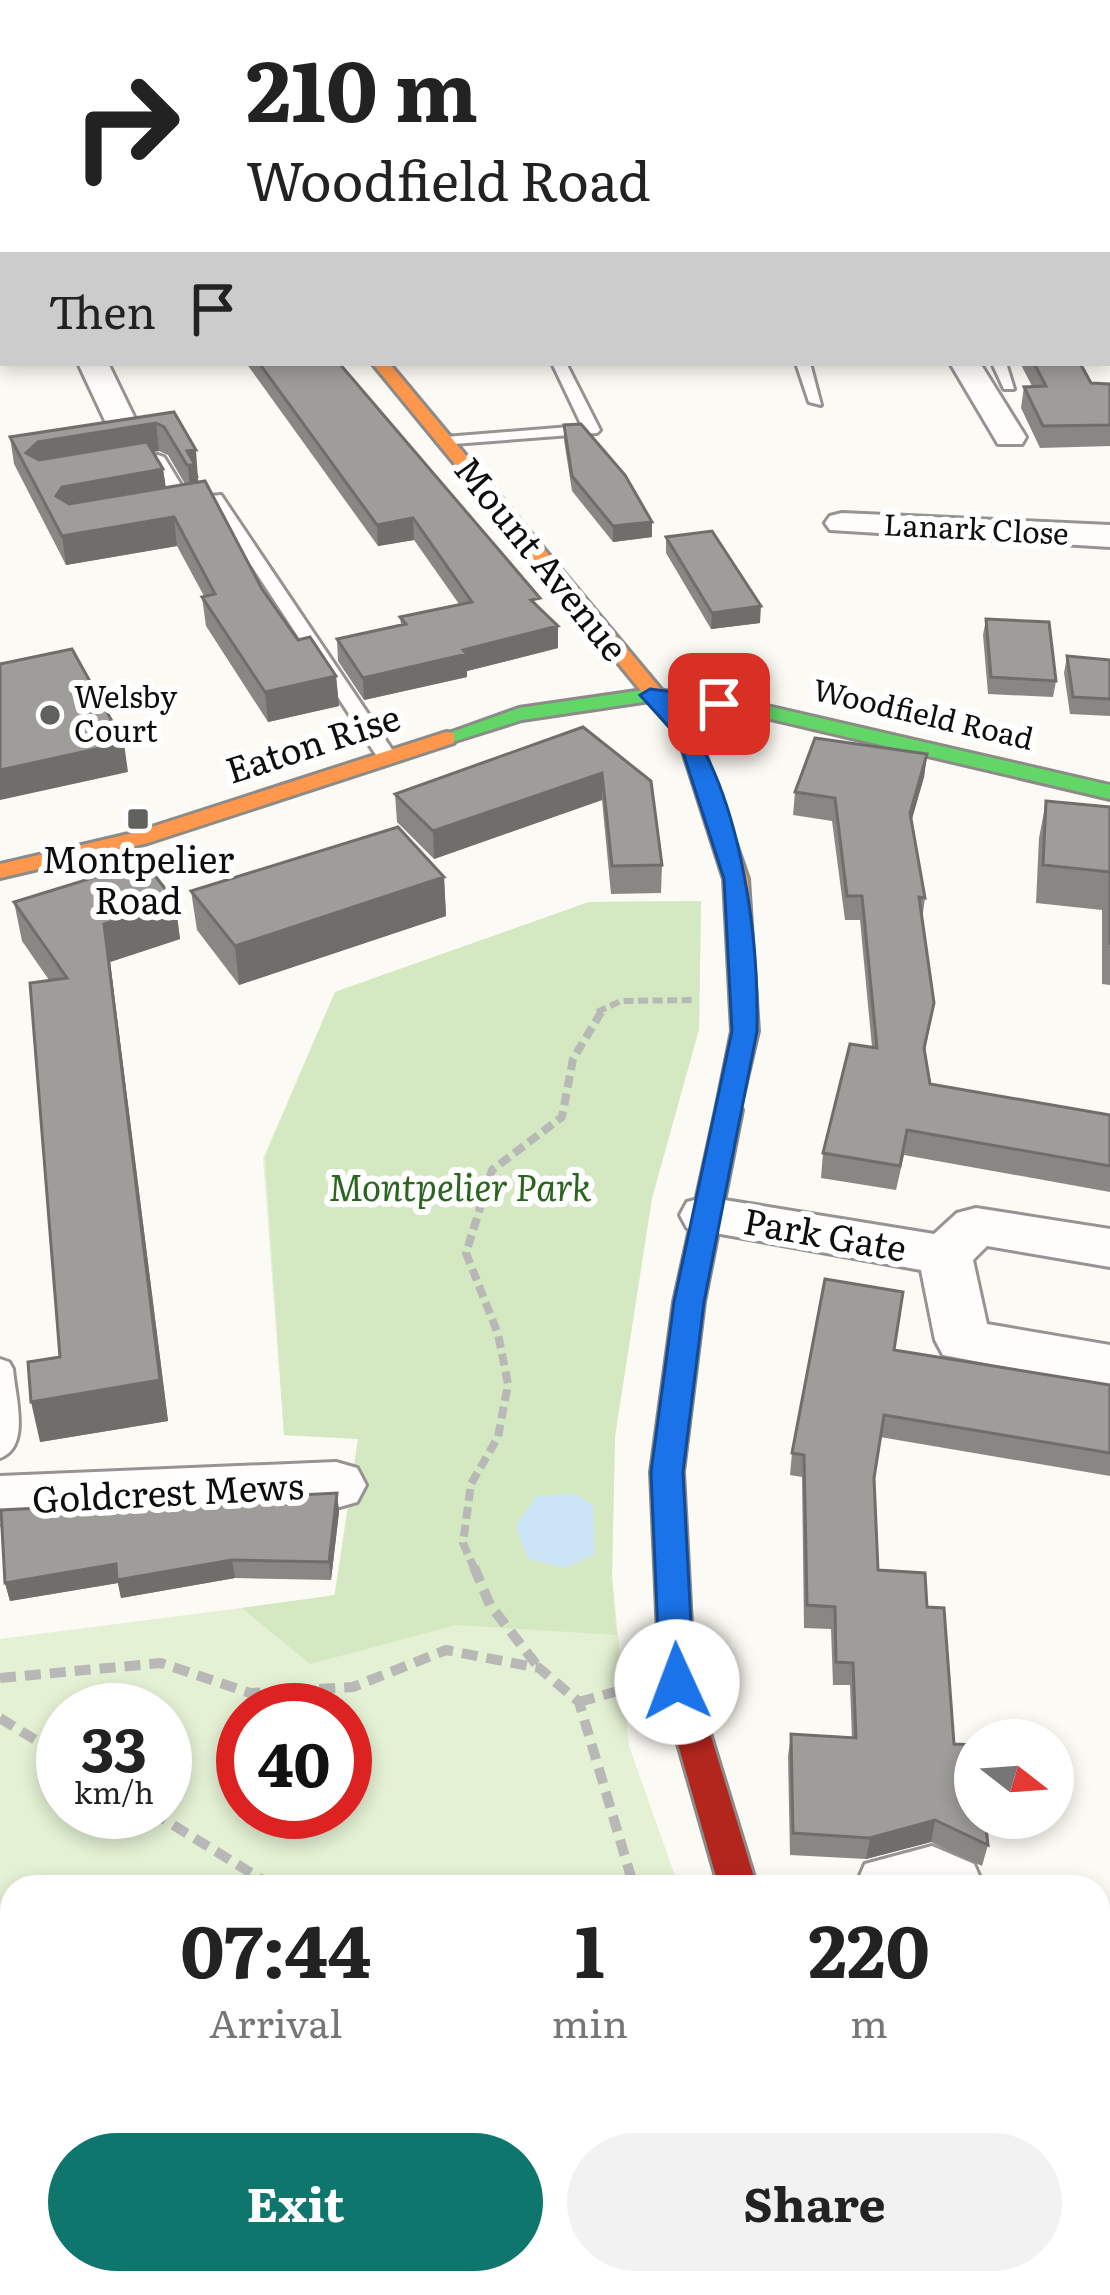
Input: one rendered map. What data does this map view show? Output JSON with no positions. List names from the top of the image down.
{
  "streets": {
    "street": [
      "Lanark Close",
      "Mount Avenue",
      "Woodfield Road",
      "Eaton Rise",
      "Park Gate",
      "Goldcrest Mews"
    ]
  },
  "crossings": [
    ["Mount Avenue", "Woodfield Road"],
    ["Mount Avenue", "Eaton Rise"],
    ["Mount Avenue", "Park Gate"],
    ["Woodfield Road", "Eaton Rise"]
  ],
  "parks": ["Montpelier Park"],
  "places": {
    "other": ["Welsby Court"],
    "transit": ["Montpelier Road"]
  },
  "north": "right",
  "page": {
    "turn": ["210 m", "Woodfield Road"],
    "then": "Then",
    "speed": "33 km/h",
    "limit": "40",
    "eta": [
      "07:44",
      "Arrival",
      "1",
      "min",
      "220",
      "m"
    ],
    "buttons": ["Exit", "Share"]
  }
}
